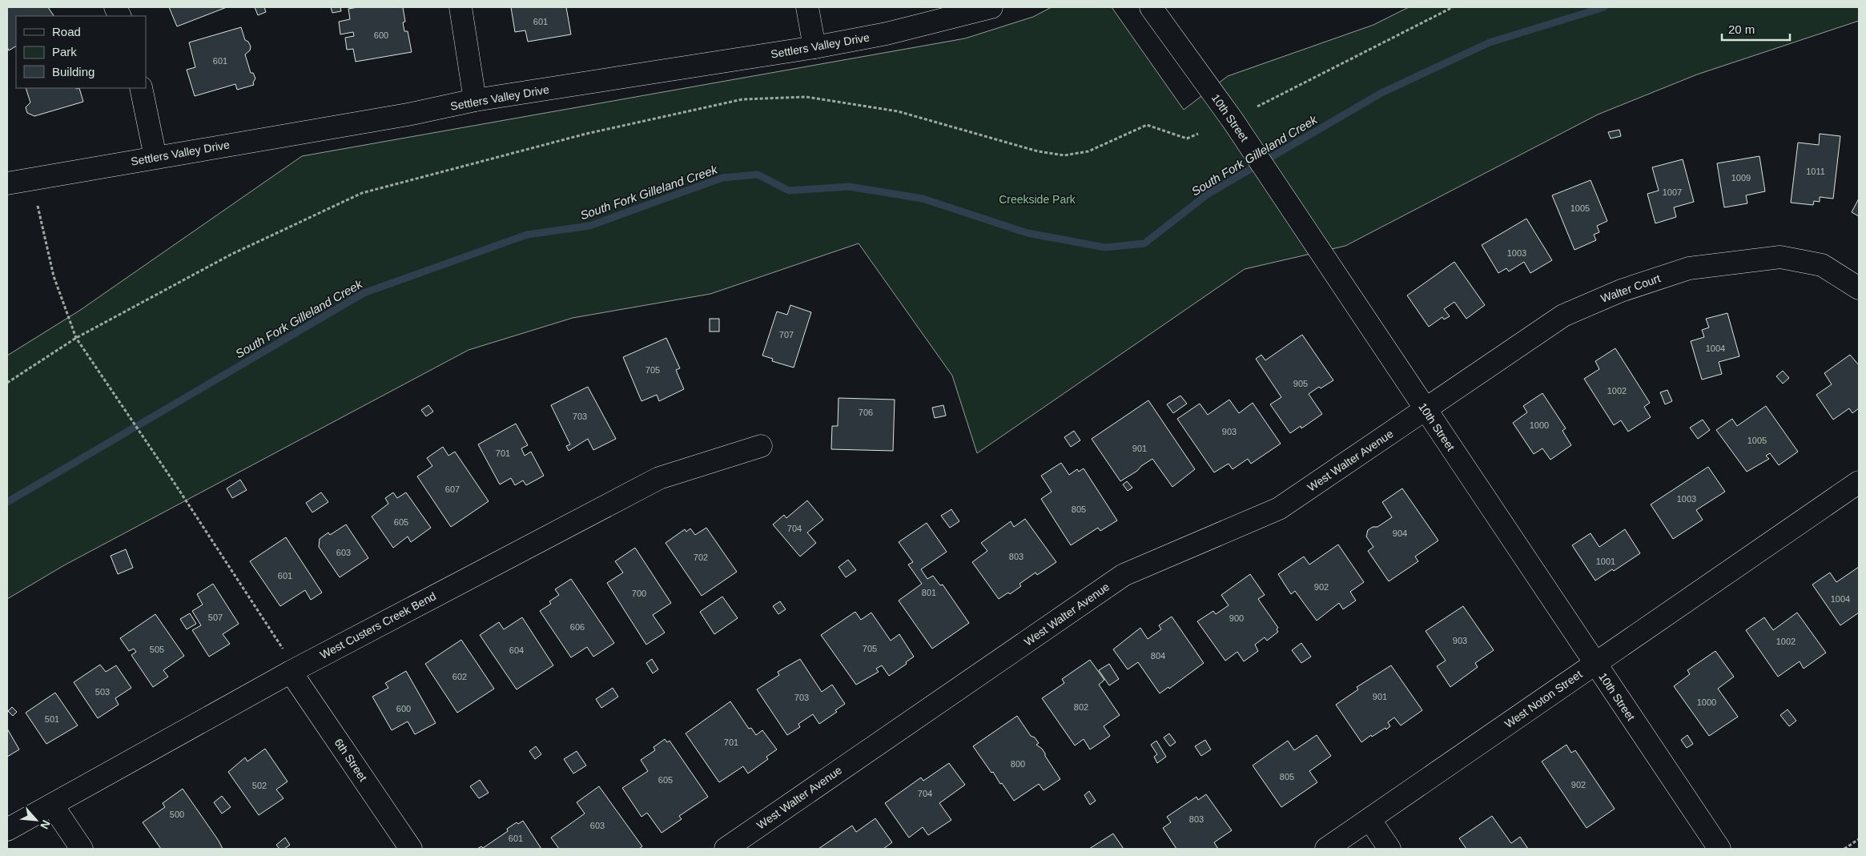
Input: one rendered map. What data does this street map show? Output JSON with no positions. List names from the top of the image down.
{
  "streets": {
    "street": [
      "Settlers Valley Drive",
      "10th Street",
      "Walter Court",
      "West Walter Avenue",
      "West Custers Creek Bend",
      "West Noton Street",
      "6th Street"
    ]
  },
  "crossings": [
    ["10th Street", "Walter Court"],
    ["10th Street", "West Walter Avenue"],
    ["10th Street", "West Noton Street"],
    ["Walter Court", "West Walter Avenue"],
    ["West Custers Creek Bend", "6th Street"]
  ],
  "water": ["South Fork Gilleland Creek"],
  "parks": ["Creekside Park"],
  "house_numbers": [
    "601",
    "600",
    "601",
    "1011",
    "1009",
    "1007",
    "1005",
    "1003",
    "707",
    "1004",
    "705",
    "905",
    "1002",
    "706",
    "703",
    "1000",
    "903",
    "1005",
    "901",
    "701",
    "607",
    "1003",
    "805",
    "605",
    "704",
    "904",
    "603",
    "803",
    "702",
    "1001",
    "601",
    "902",
    "801",
    "700",
    "1004",
    "507",
    "900",
    "606",
    "903",
    "1002",
    "705",
    "505",
    "604",
    "804",
    "602",
    "503",
    "901",
    "703",
    "1000",
    "802",
    "600",
    "501",
    "701",
    "800",
    "805",
    "605",
    "902",
    "502",
    "704",
    "500",
    "803",
    "603",
    "601"
  ],
  "legend": ["Road", "Park", "Building"],
  "scale_bar": "20 m",
  "north": "bottom right"
}
